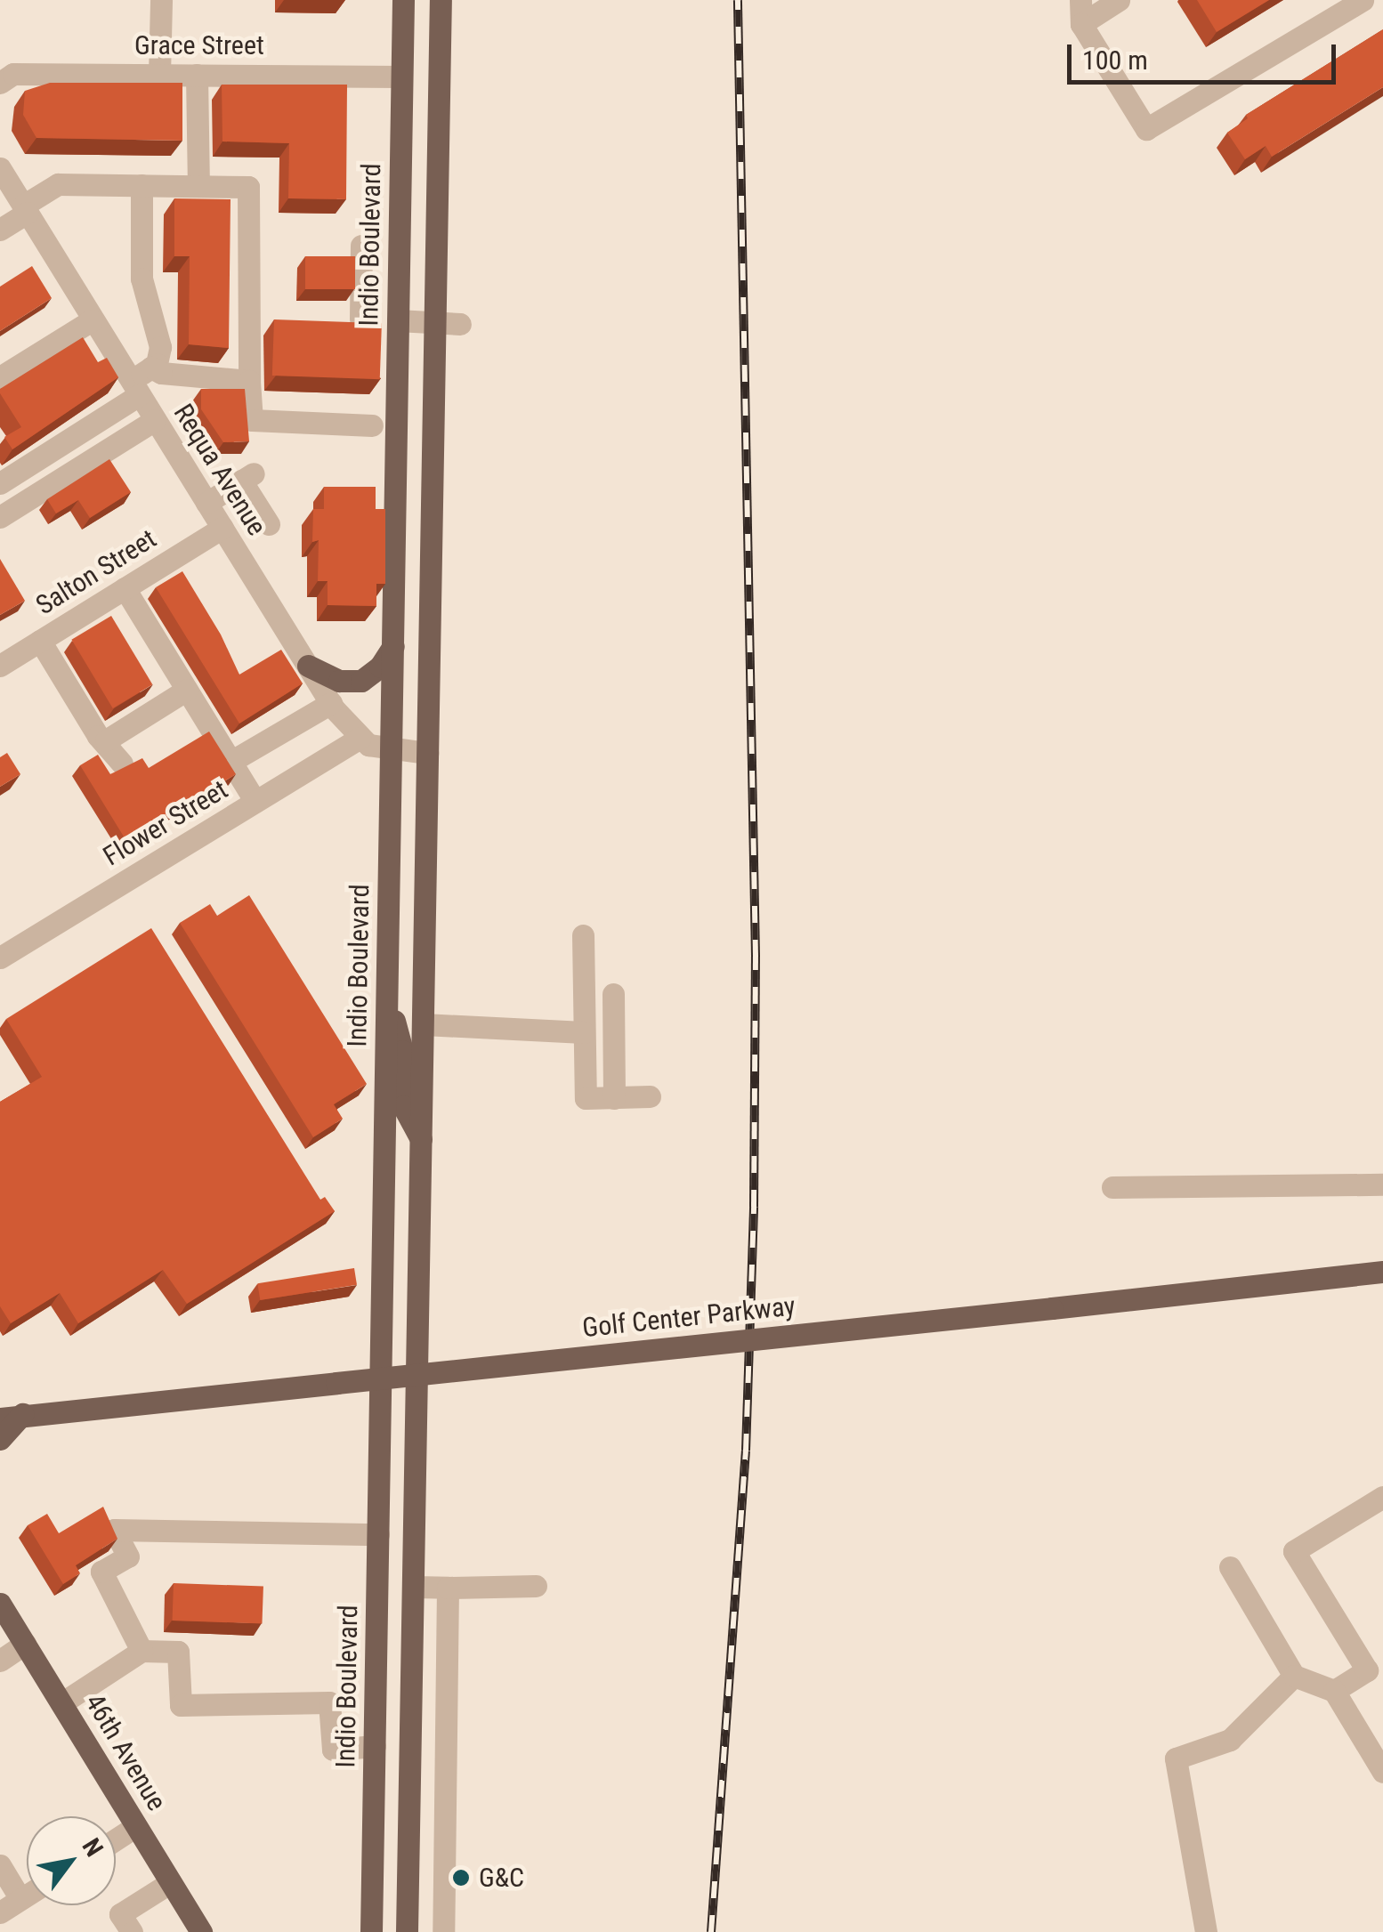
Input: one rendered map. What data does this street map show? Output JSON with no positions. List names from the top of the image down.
{
  "streets": {
    "main road": ["Indio Boulevard", "Golf Center Parkway", "46th Avenue"],
    "street": [
      "Grace Street",
      "Requa Avenue",
      "Salton Street",
      "Flower Street"
    ]
  },
  "crossings": [
    ["Grace Street", "Indio Boulevard"],
    ["Indio Boulevard", "Requa Avenue"],
    ["Requa Avenue", "Salton Street"],
    ["Requa Avenue", "Flower Street"]
  ],
  "places": ["G&C"],
  "scale_bar": "100 m",
  "north": "top right"
}
